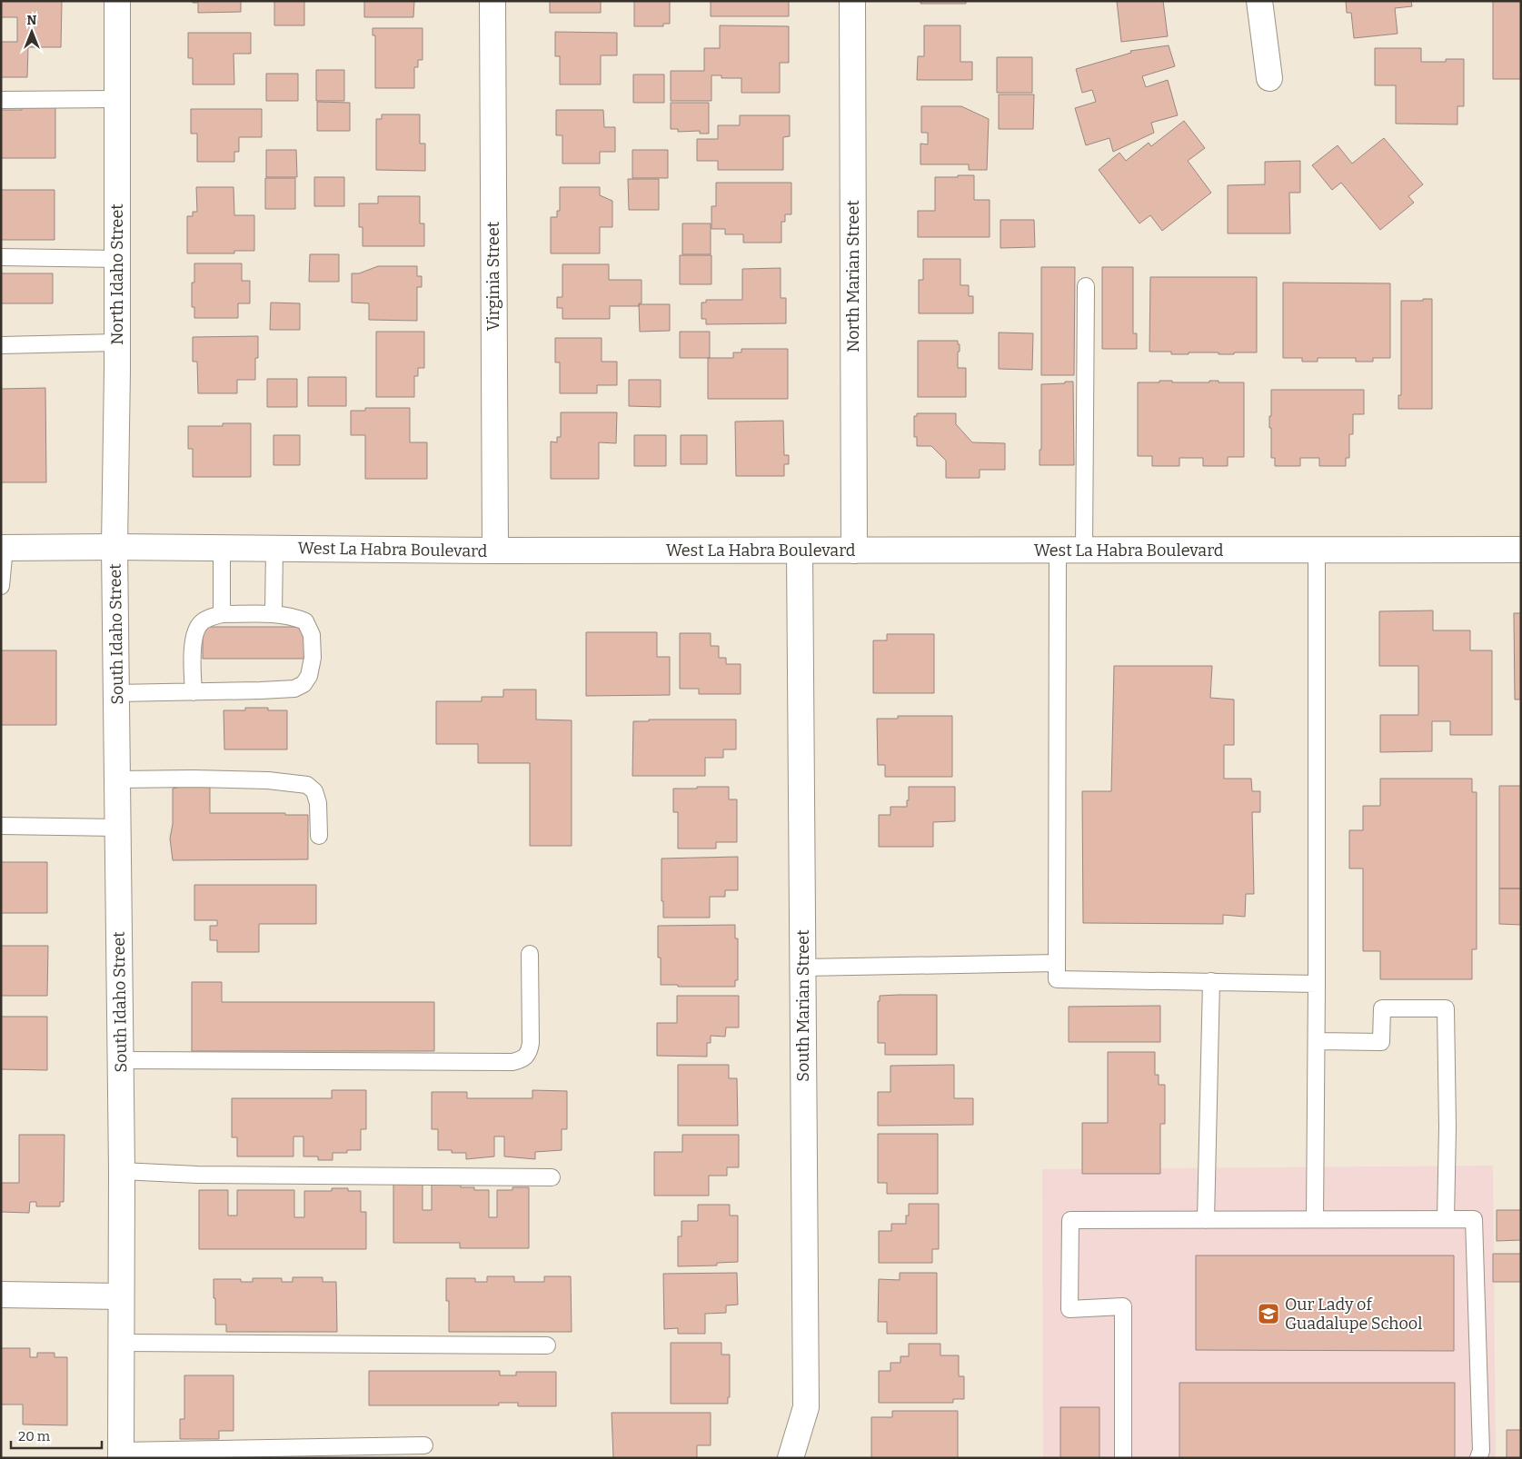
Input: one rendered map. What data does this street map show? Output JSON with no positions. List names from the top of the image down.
{
  "streets": {
    "street": [
      "North Idaho Street",
      "Virginia Street",
      "North Marian Street",
      "West La Habra Boulevard",
      "South Idaho Street",
      "South Marian Street"
    ]
  },
  "crossings": [
    ["North Idaho Street", "West La Habra Boulevard"],
    ["North Idaho Street", "South Idaho Street"],
    ["Virginia Street", "West La Habra Boulevard"],
    ["North Marian Street", "West La Habra Boulevard"],
    ["West La Habra Boulevard", "South Idaho Street"],
    ["West La Habra Boulevard", "South Marian Street"]
  ],
  "places": {
    "school or university": ["Our Lady of Guadalupe School"]
  },
  "scale_bar": "20 m",
  "north": "top"
}
